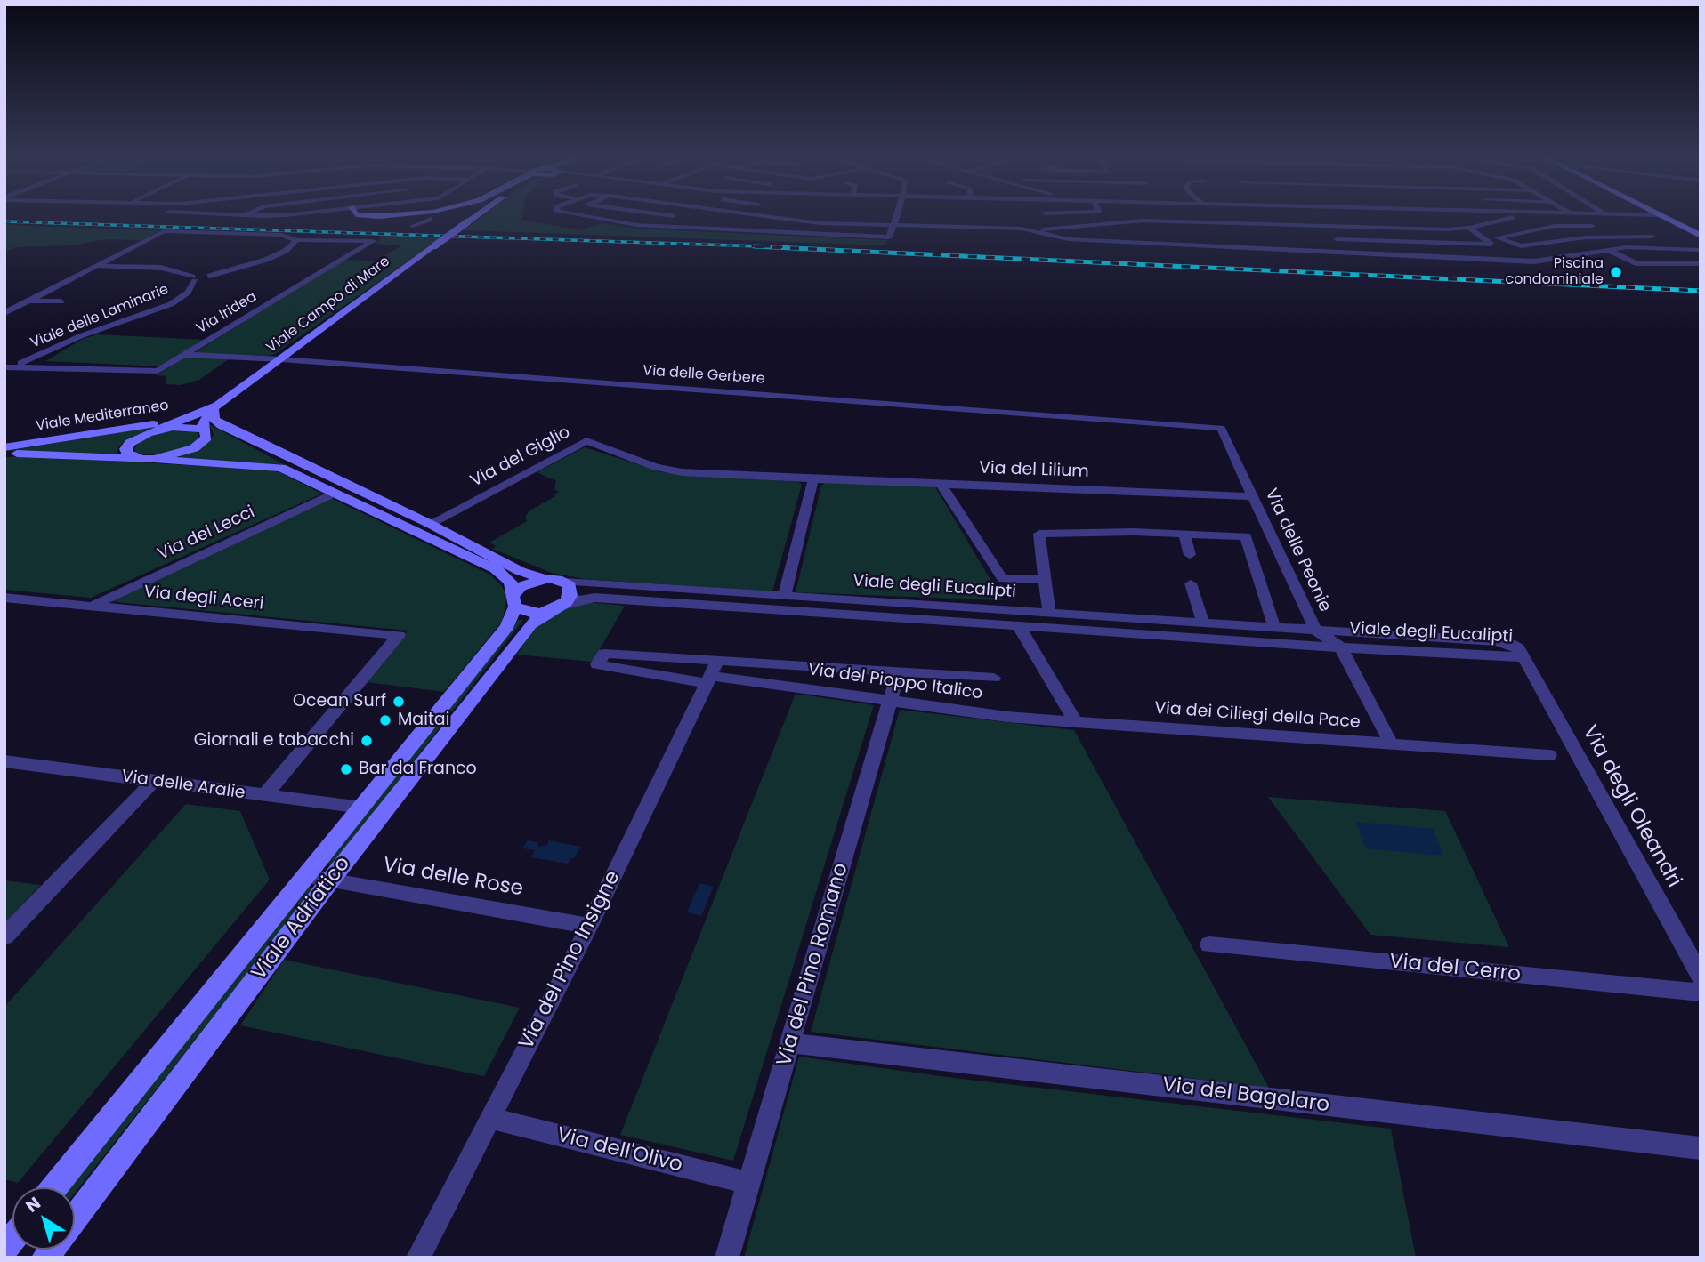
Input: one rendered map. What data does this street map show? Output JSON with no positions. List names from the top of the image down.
{
  "streets": {
    "street": [
      "Viale Campo di Mare",
      "Via Iridea",
      "Viale delle Laminarie",
      "Via delle Gerbere",
      "Viale Mediterraneo",
      "Via del Giglio",
      "Via del Lilium",
      "Via dei Lecci",
      "Via delle Peonie",
      "Viale degli Eucalipti",
      "Via degli Aceri",
      "Via del Pioppo Italico",
      "Via dei Ciliegi della Pace",
      "Via delle Aralie",
      "Via degli Oleandri",
      "Via delle Rose",
      "Viale Adriatico",
      "Via del Pino Insigne",
      "Via del Pino Romano",
      "Via del Cerro",
      "Via del Bagolaro",
      "Via dell'Olivo"
    ]
  },
  "crossings": [
    ["Viale Campo di Mare", "Via delle Gerbere"],
    ["Viale Campo di Mare", "Viale Mediterraneo"],
    ["Via Iridea", "Viale delle Laminarie"],
    ["Via Iridea", "Via delle Gerbere"],
    ["Via delle Gerbere", "Via delle Peonie"],
    ["Via del Giglio", "Via del Lilium"],
    ["Via del Lilium", "Via delle Peonie"],
    ["Via dei Lecci", "Via degli Aceri"],
    ["Via delle Peonie", "Viale degli Eucalipti"],
    ["Via delle Peonie", "Via dei Ciliegi della Pace"],
    ["Viale degli Eucalipti", "Via degli Oleandri"],
    ["Viale degli Eucalipti", "Viale Adriatico"],
    ["Via degli Aceri", "Via delle Aralie"],
    ["Via del Pioppo Italico", "Via dei Ciliegi della Pace"],
    ["Via del Pioppo Italico", "Via del Pino Insigne"],
    ["Via del Pioppo Italico", "Via del Pino Romano"],
    ["Via delle Aralie", "Viale Adriatico"],
    ["Via delle Rose", "Viale Adriatico"],
    ["Via delle Rose", "Via del Pino Insigne"],
    ["Via del Pino Insigne", "Via dell'Olivo"],
    ["Via del Pino Romano", "Via del Bagolaro"],
    ["Via del Pino Romano", "Via dell'Olivo"]
  ],
  "places": [
    "Piscina condominiale",
    "Ocean Surf",
    "Maitai",
    "Giornali e tabacchi",
    "Bar da Franco"
  ],
  "north": "top left"
}
